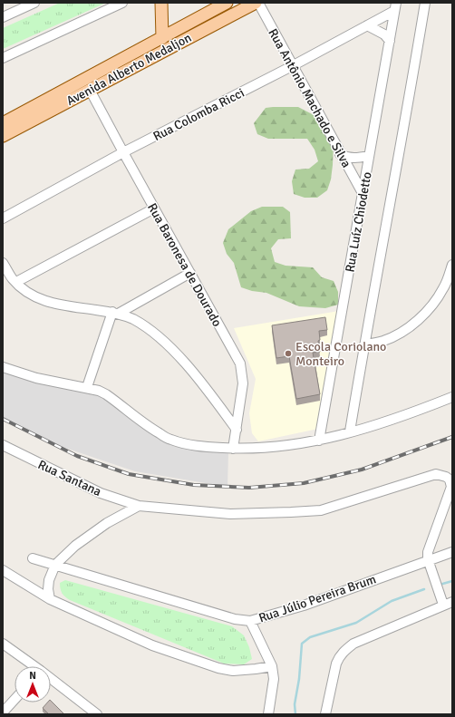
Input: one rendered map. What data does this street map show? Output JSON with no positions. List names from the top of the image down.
{
  "streets": {
    "main road": ["Avenida Alberto Medaljon"],
    "street": [
      "Rua Antônio Machado e Silva",
      "Rua Colomba Ricci",
      "Rua Luíz Chiodetto",
      "Rua Baronesa de Dourado",
      "Rua Santana",
      "Rua Júlio Pereira Brum"
    ]
  },
  "crossings": [
    ["Avenida Alberto Medaljon", "Rua Antônio Machado e Silva"],
    ["Avenida Alberto Medaljon", "Rua Baronesa de Dourado"],
    ["Rua Antônio Machado e Silva", "Rua Colomba Ricci"],
    ["Rua Antônio Machado e Silva", "Rua Luíz Chiodetto"],
    ["Rua Colomba Ricci", "Rua Luíz Chiodetto"],
    ["Rua Colomba Ricci", "Rua Baronesa de Dourado"],
    ["Rua Santana", "Rua Júlio Pereira Brum"]
  ],
  "places": ["Escola Coriolano Monteiro"],
  "north": "top"
}
